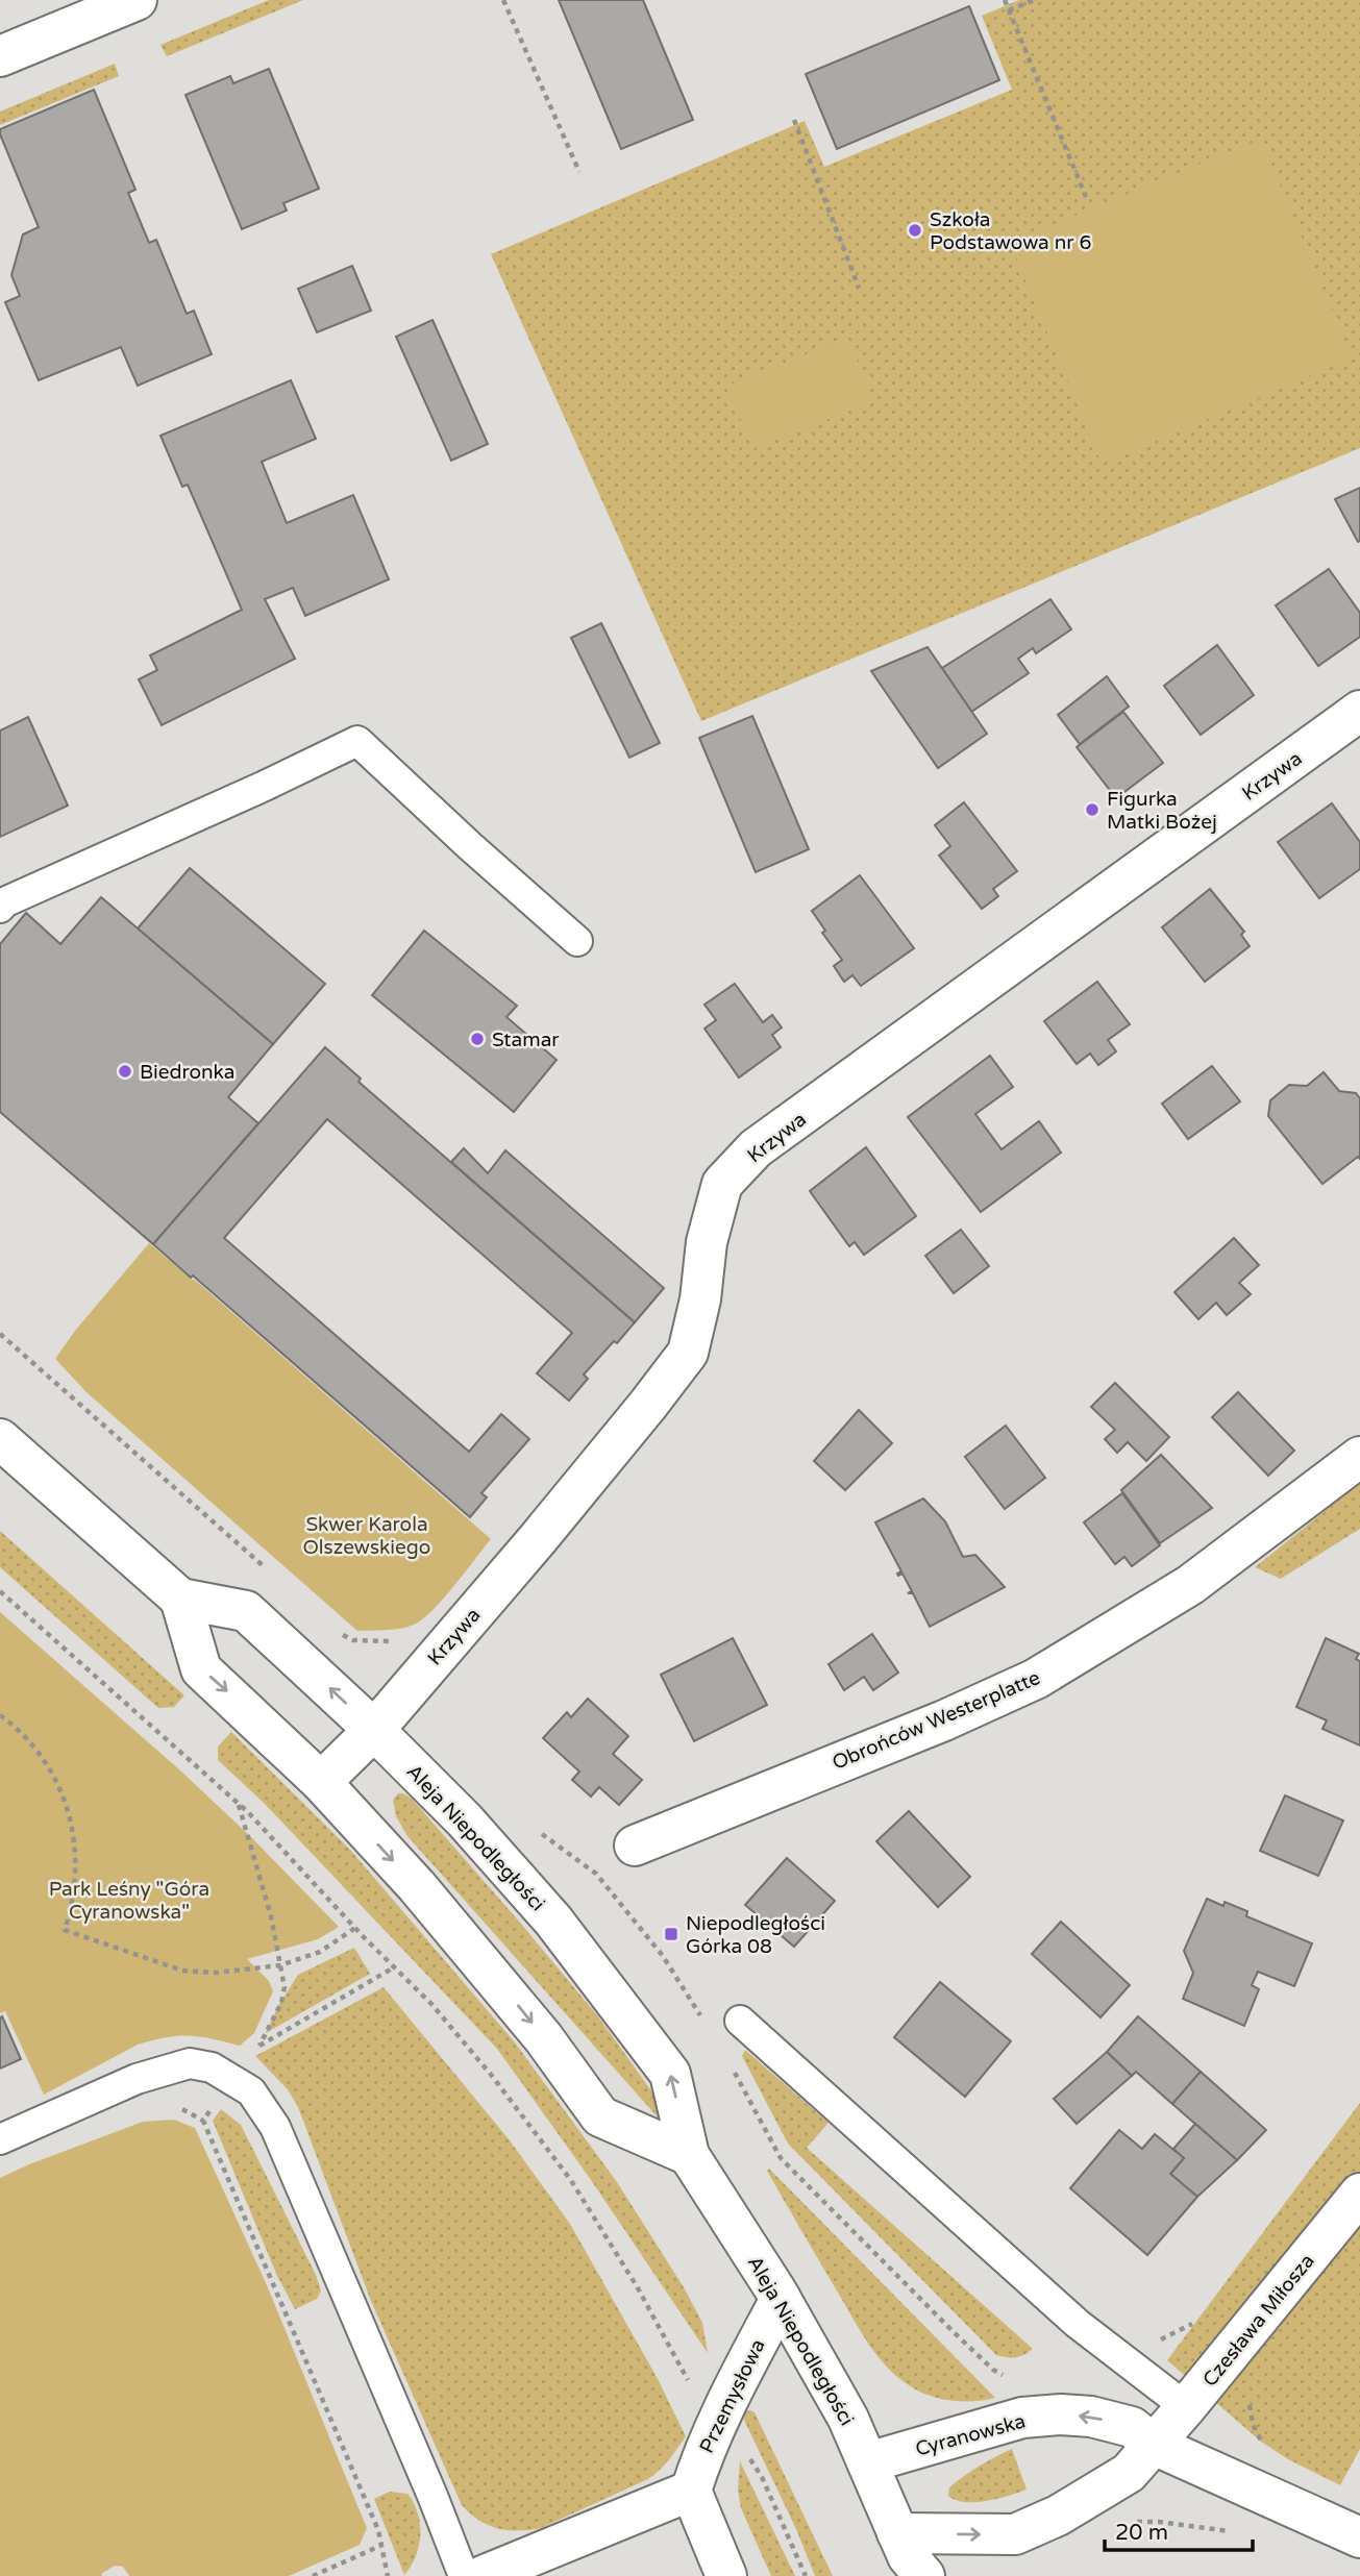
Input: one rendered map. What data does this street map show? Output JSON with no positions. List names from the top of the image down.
{
  "streets": {
    "street": [
      "Krzywa",
      "Obrońców Westerplatte",
      "Aleja Niepodległości",
      "Czesława Miłosza",
      "Przemysłowa",
      "Cyranowska"
    ]
  },
  "crossings": [
    ["Krzywa", "Aleja Niepodległości"],
    ["Aleja Niepodległości", "Przemysłowa"],
    ["Aleja Niepodległości", "Cyranowska"],
    ["Czesława Miłosza", "Cyranowska"]
  ],
  "parks": ["Skwer Karola Olszewskiego", "Park Leśny \"Góra Cyranowska\""],
  "places": {
    "other": [
      "Szkoła Podstawowa nr 6",
      "Figurka Matki Bożej",
      "Stamar",
      "Biedronka"
    ],
    "transit": ["Niepodległości Górka 08"]
  },
  "scale_bar": "20 m"
}
